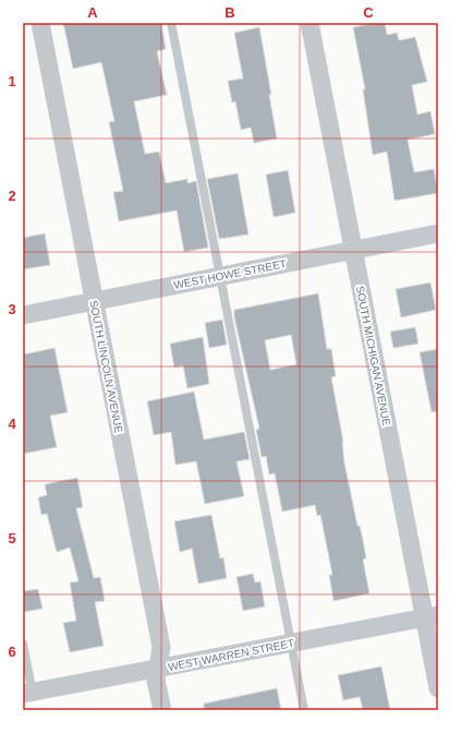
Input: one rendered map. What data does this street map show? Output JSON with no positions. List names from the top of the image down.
{
  "streets": {
    "street": [
      "WEST HOWE STREET",
      "SOUTH MICHIGAN AVENUE",
      "SOUTH LINCOLN AVENUE",
      "WEST WARREN STREET"
    ]
  },
  "crossings": [
    ["WEST HOWE STREET", "SOUTH MICHIGAN AVENUE"],
    ["WEST HOWE STREET", "SOUTH LINCOLN AVENUE"],
    ["SOUTH MICHIGAN AVENUE", "WEST WARREN STREET"],
    ["SOUTH LINCOLN AVENUE", "WEST WARREN STREET"]
  ],
  "grid": {
    "columns": ["A", "B", "C"],
    "rows": [
      "1",
      "2",
      "3",
      "4",
      "5",
      "6"
    ]
  }
}
